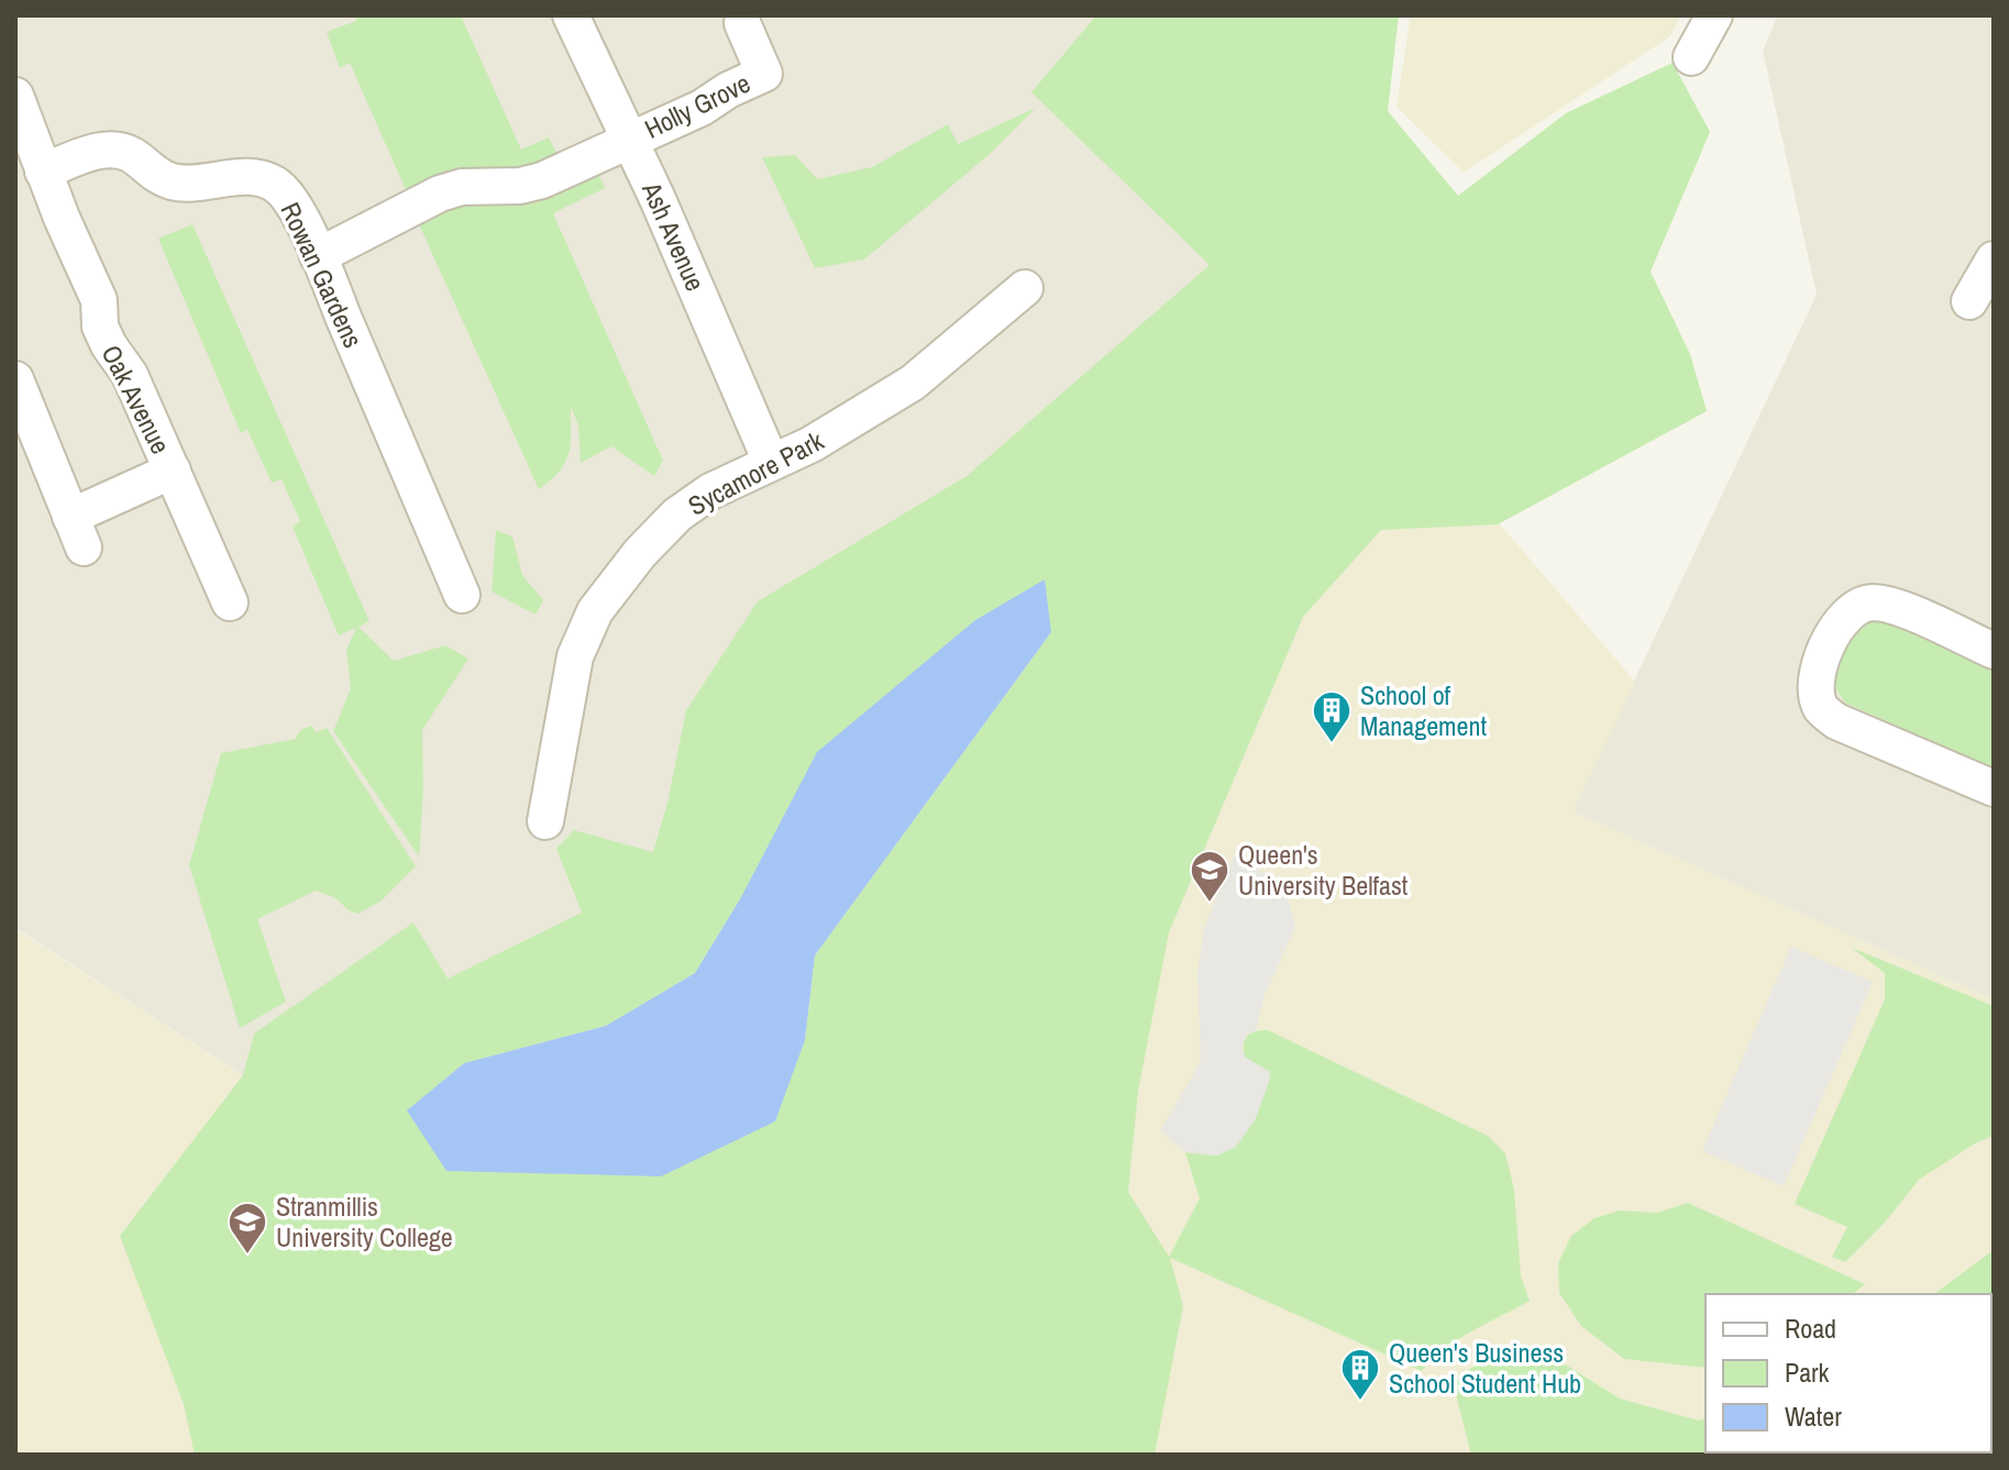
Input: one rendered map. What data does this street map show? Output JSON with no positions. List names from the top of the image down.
{
  "streets": {
    "street": [
      "Holly Grove",
      "Ash Avenue",
      "Rowan Gardens",
      "Oak Avenue",
      "Sycamore Park"
    ]
  },
  "crossings": [
    ["Holly Grove", "Ash Avenue"],
    ["Ash Avenue", "Sycamore Park"],
    ["Rowan Gardens", "Oak Avenue"]
  ],
  "places": {
    "building": ["School of Management", "Queen's Business School Student Hub"],
    "school or university": ["Queen's University Belfast", "Stranmillis University College"]
  },
  "legend": ["Road", "Park", "Water"]
}
